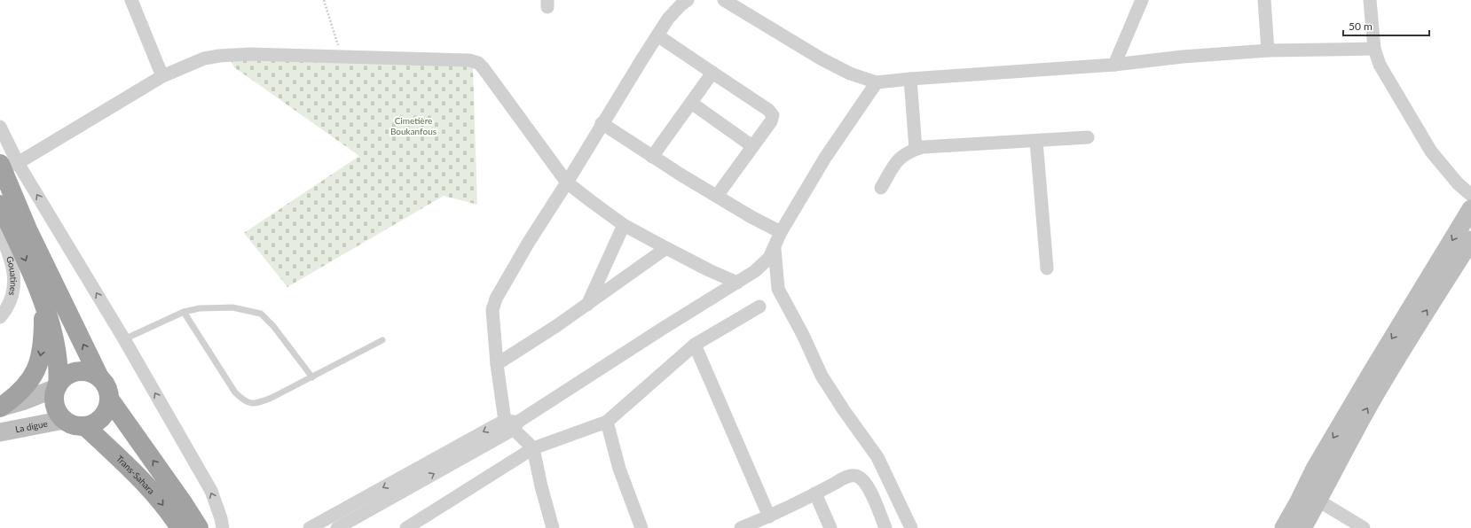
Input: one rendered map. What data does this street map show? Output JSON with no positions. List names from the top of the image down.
{
  "streets": {
    "highway": ["Trans-Sahara"],
    "main road": ["La digue"],
    "street": ["Gouatines"]
  },
  "crossings": [
    ["La digue", "Trans-Sahara"]
  ],
  "parks": ["Cimetière Boukanfous"],
  "scale_bar": "50 m"
}
